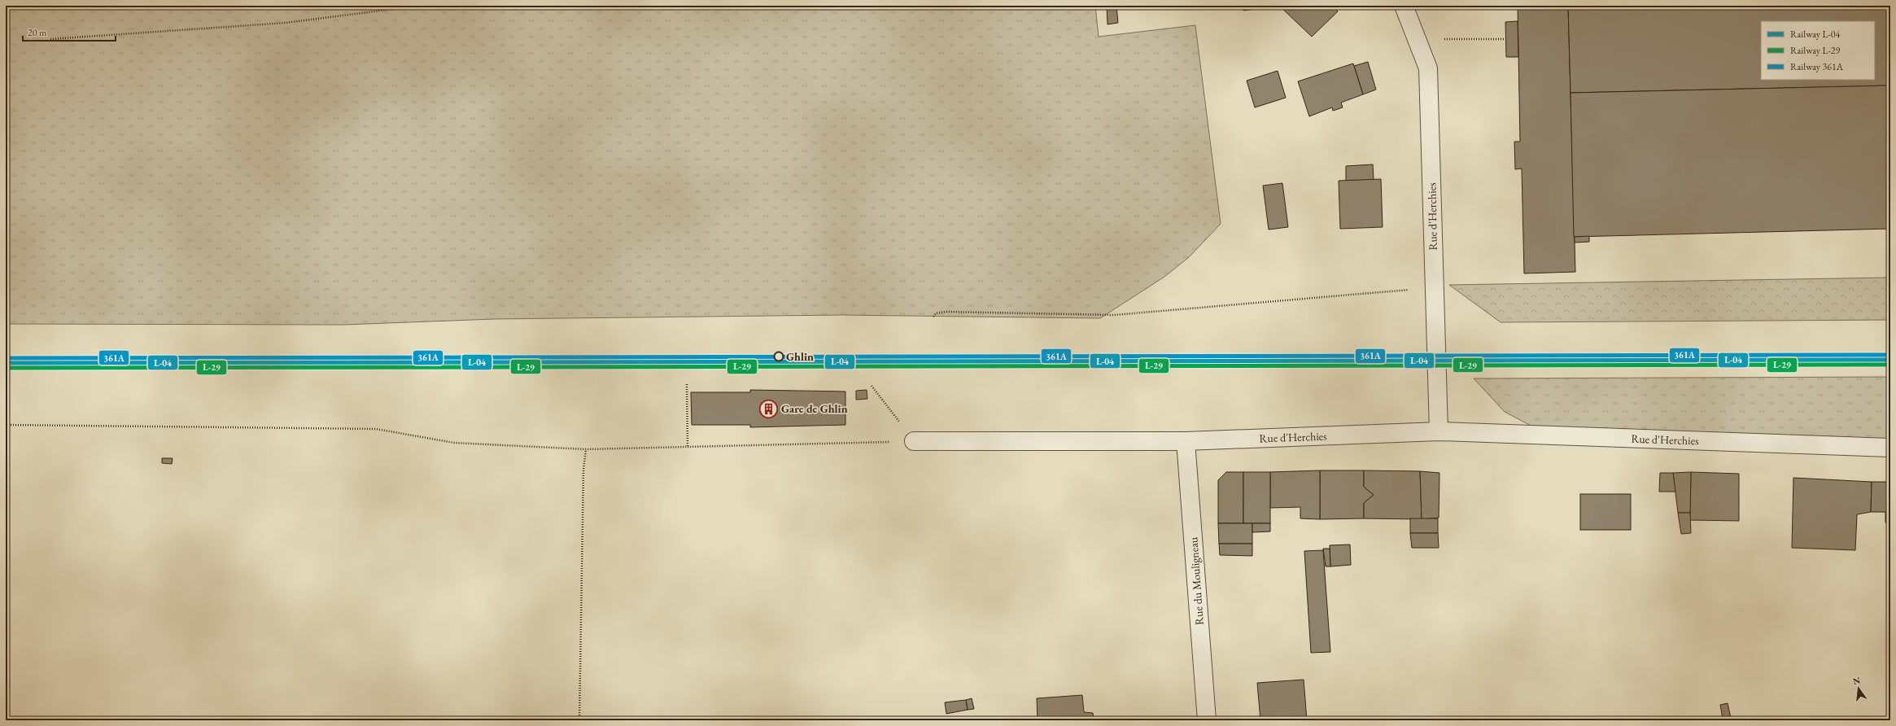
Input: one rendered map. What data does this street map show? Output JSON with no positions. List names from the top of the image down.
{
  "streets": {
    "street": ["Rue d'Herchies", "Rue du Mouligneau"]
  },
  "crossings": [
    ["Rue d'Herchies", "Rue du Mouligneau"]
  ],
  "places": {
    "other": ["Ghlin"],
    "building": ["Gare de Ghlin"]
  },
  "lines": ["rail line 361A", "rail line L-04", "rail line L-29"],
  "legend": ["Railway L-04", "Railway L-29", "Railway 361A"],
  "scale_bar": "20 m",
  "north": "top"
}
